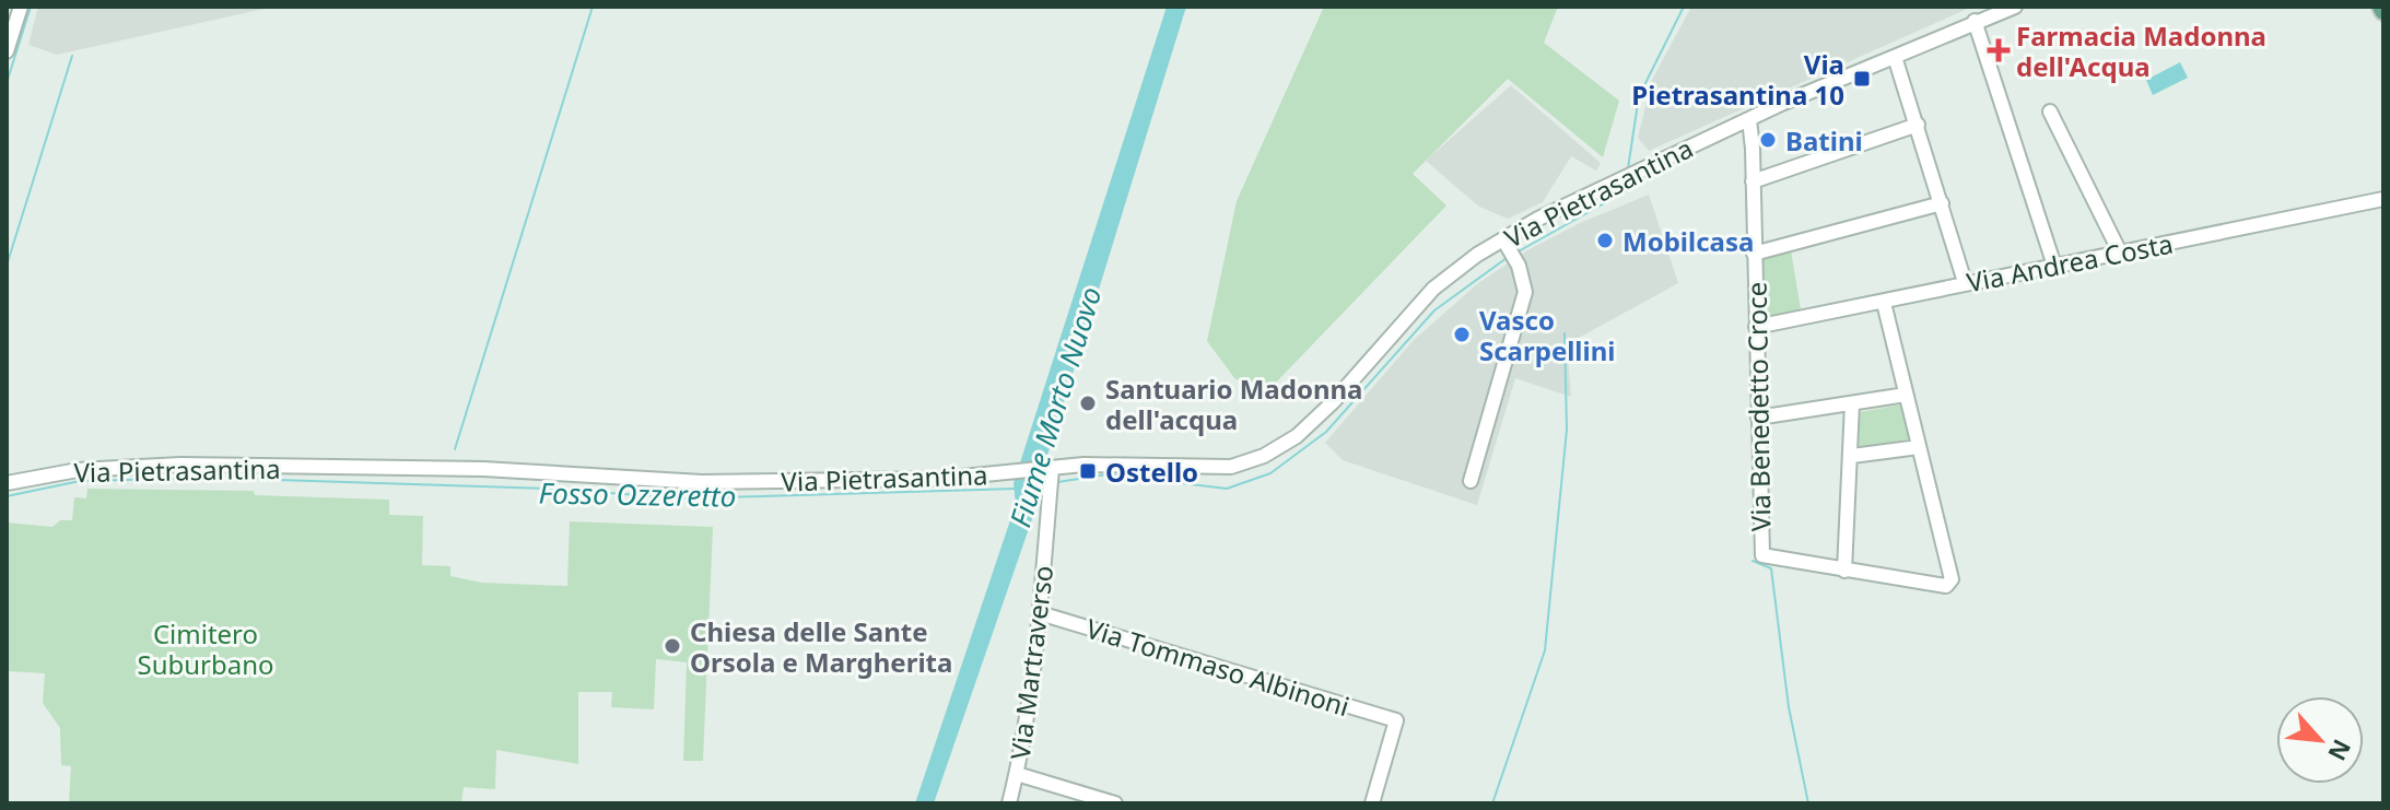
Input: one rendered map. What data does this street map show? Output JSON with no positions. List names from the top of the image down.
{
  "streets": {
    "street": [
      "Via Pietrasantina",
      "Via Andrea Costa",
      "Via Benedetto Croce",
      "Via Martraverso",
      "Via Tommaso Albinoni"
    ]
  },
  "crossings": [
    ["Via Pietrasantina", "Via Benedetto Croce"],
    ["Via Pietrasantina", "Via Martraverso"],
    ["Via Andrea Costa", "Via Benedetto Croce"],
    ["Via Martraverso", "Via Tommaso Albinoni"]
  ],
  "water": ["Fiume Morto Nuovo", "Fosso Ozzeretto"],
  "parks": ["Cimitero Suburbano"],
  "places": {
    "health": ["Farmacia Madonna dell'Acqua"],
    "transit": ["Via Pietrasantina 10", "Ostello"],
    "other": [
      "Batini",
      "Mobilcasa",
      "Vasco Scarpellini",
      "Santuario Madonna dell'acqua",
      "Chiesa delle Sante Orsola e Margherita"
    ]
  },
  "north": "bottom right"
}
